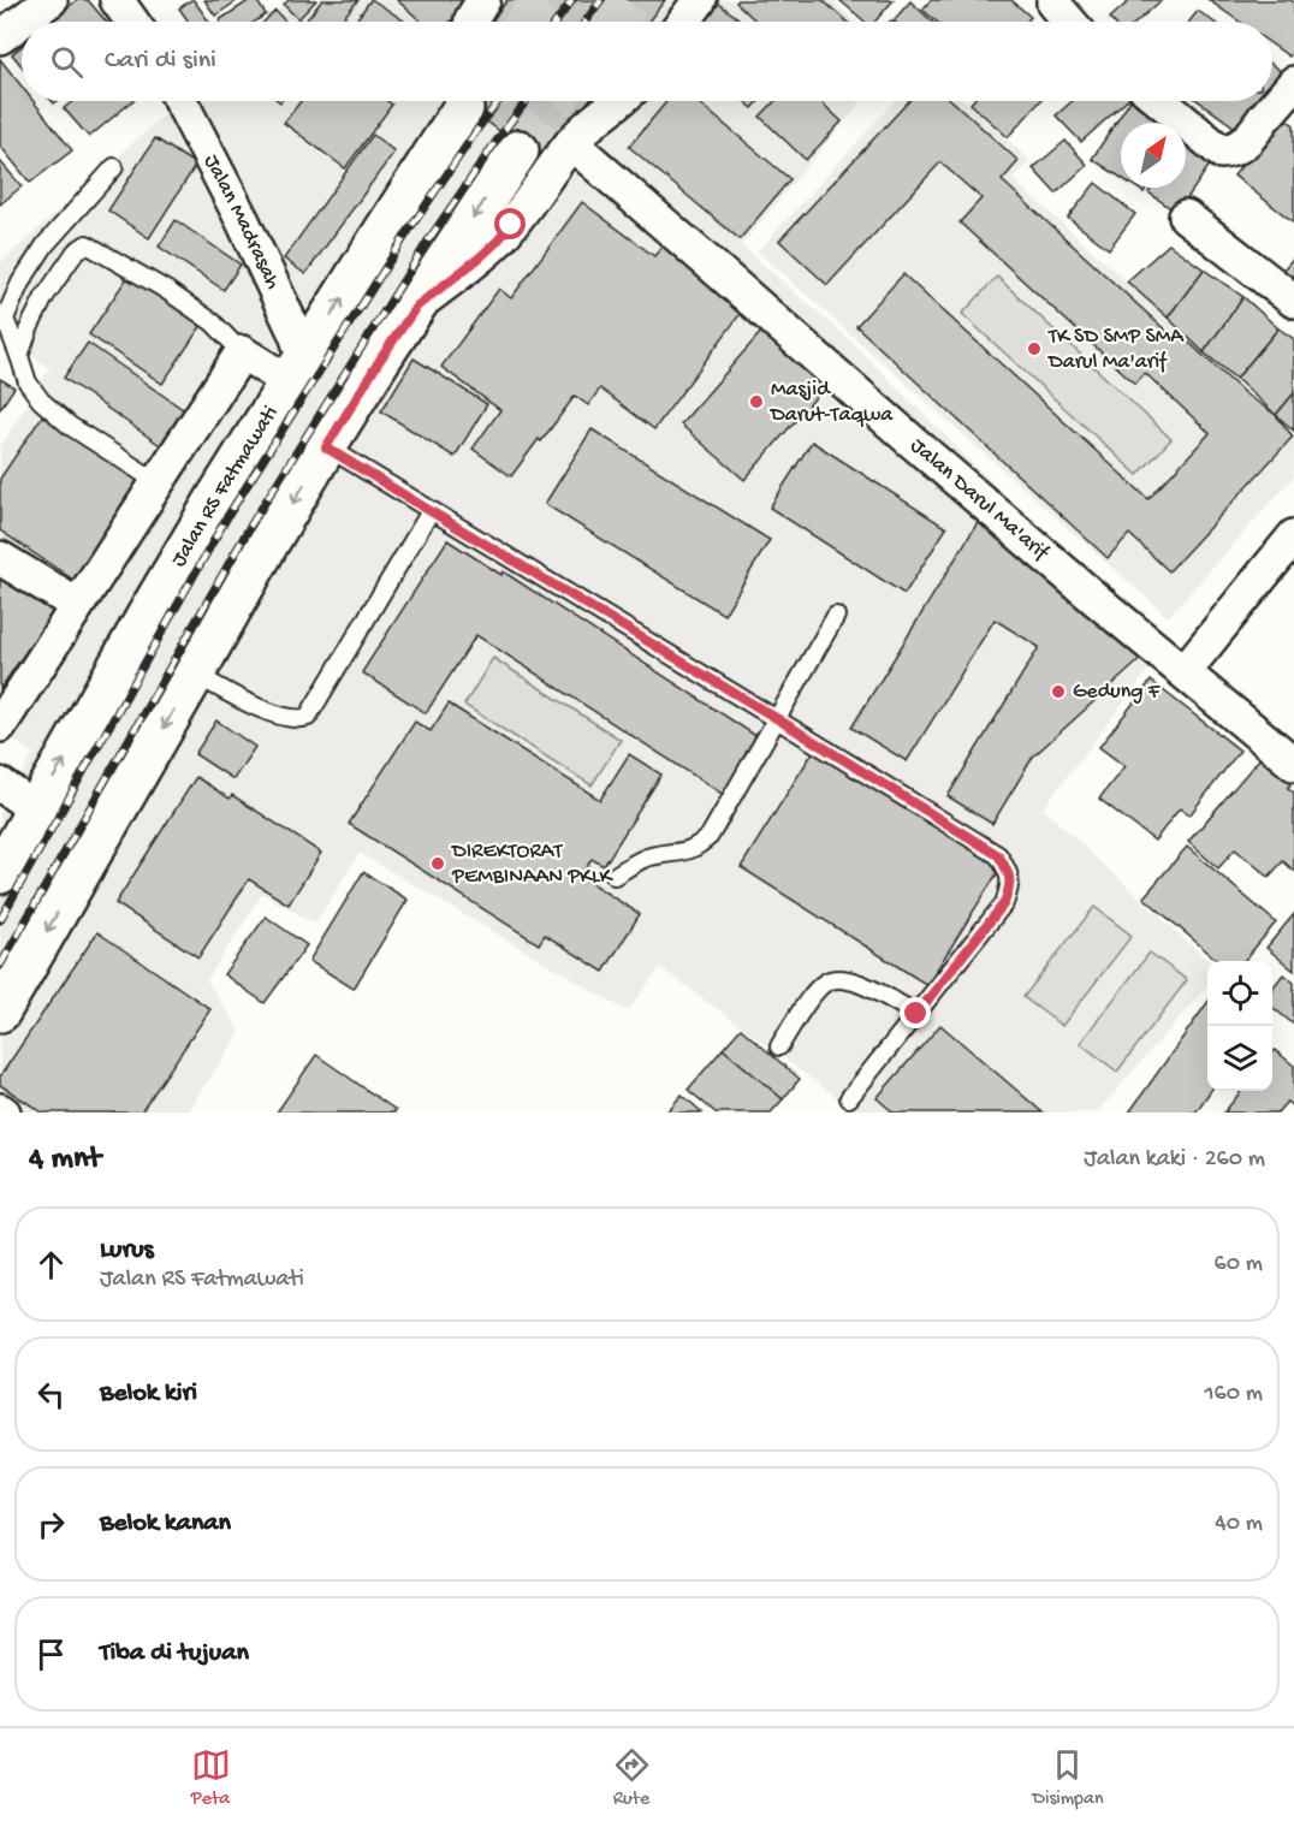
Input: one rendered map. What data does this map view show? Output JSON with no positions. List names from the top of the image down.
{
  "streets": {
    "main road": ["Jalan RS Fatmawati"],
    "street": ["Jalan Madrasah", "Jalan Darul Ma'arif"]
  },
  "crossings": [
    ["Jalan Madrasah", "Jalan RS Fatmawati"]
  ],
  "places": [
    "TK SD SMP SMA Darul Ma'arif",
    "Masjid Darut-Taqwa",
    "Gedung F",
    "DIREKTORAT PEMBINAAN PKLK"
  ],
  "north": "top right",
  "page": {
    "search": "Cari di sini",
    "heading": ["4 mnt", "Jalan kaki · 260 m"],
    "list": [
      ["Lurus", "Jalan RS Fatmawati", "60 m"],
      ["Belok kiri", "160 m"],
      ["Belok kanan", "40 m"],
      "Tiba di tujuan"
    ],
    "nav": ["Peta", "Rute", "Disimpan"]
  }
}
